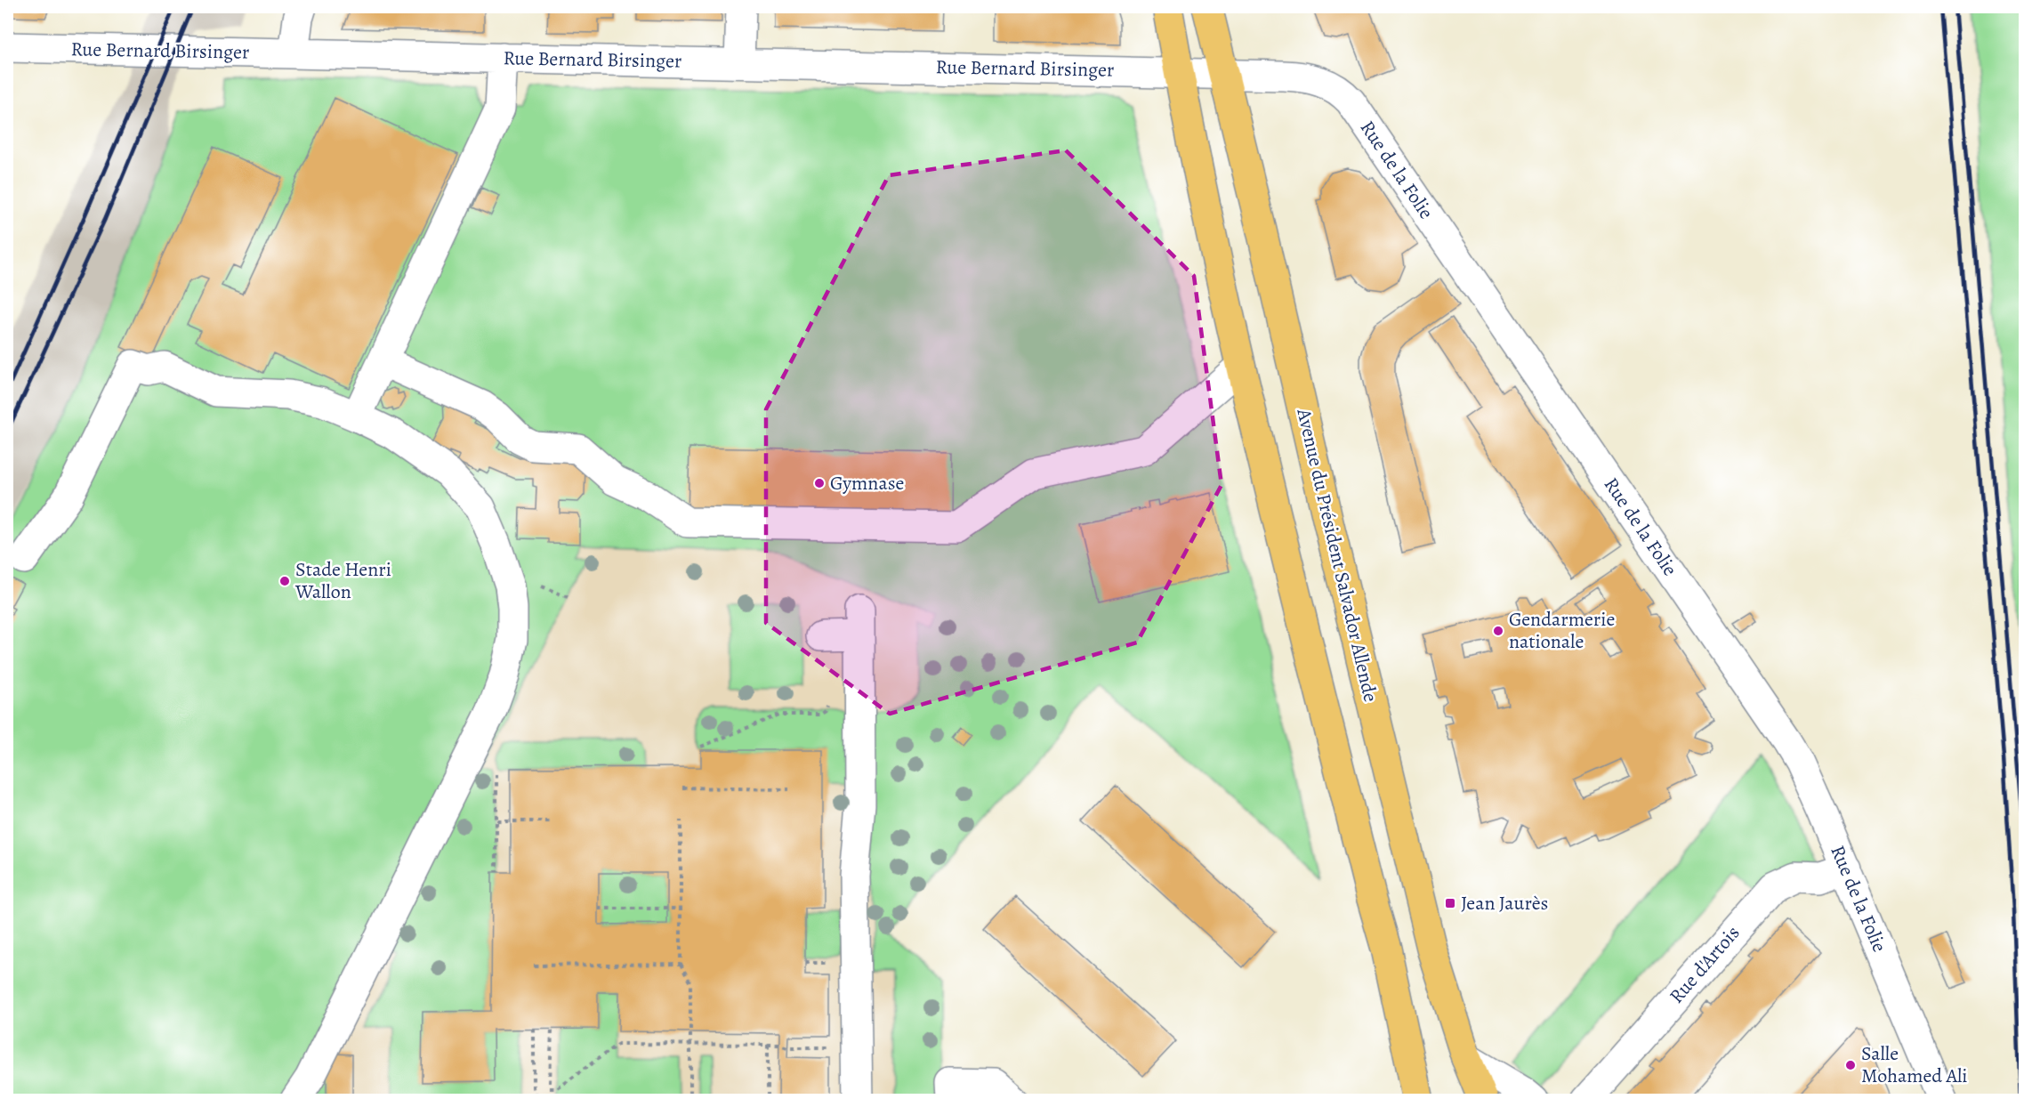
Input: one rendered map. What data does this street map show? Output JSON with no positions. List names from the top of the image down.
{
  "streets": {
    "main road": ["Avenue du Président Salvador Allende"],
    "street": ["Rue Bernard Birsinger", "Rue de la Folie", "Rue d'Artois"]
  },
  "crossings": [
    ["Rue Bernard Birsinger", "Rue de la Folie"],
    ["Rue Bernard Birsinger", "Avenue du Président Salvador Allende"],
    ["Rue de la Folie", "Avenue du Président Salvador Allende"],
    ["Rue de la Folie", "Rue d'Artois"]
  ],
  "places": {
    "other": [
      "Gymnase",
      "Stade Henri Wallon",
      "Gendarmerie nationale",
      "Salle Mohamed Ali"
    ],
    "transit": ["Jean Jaurès"]
  }
}
